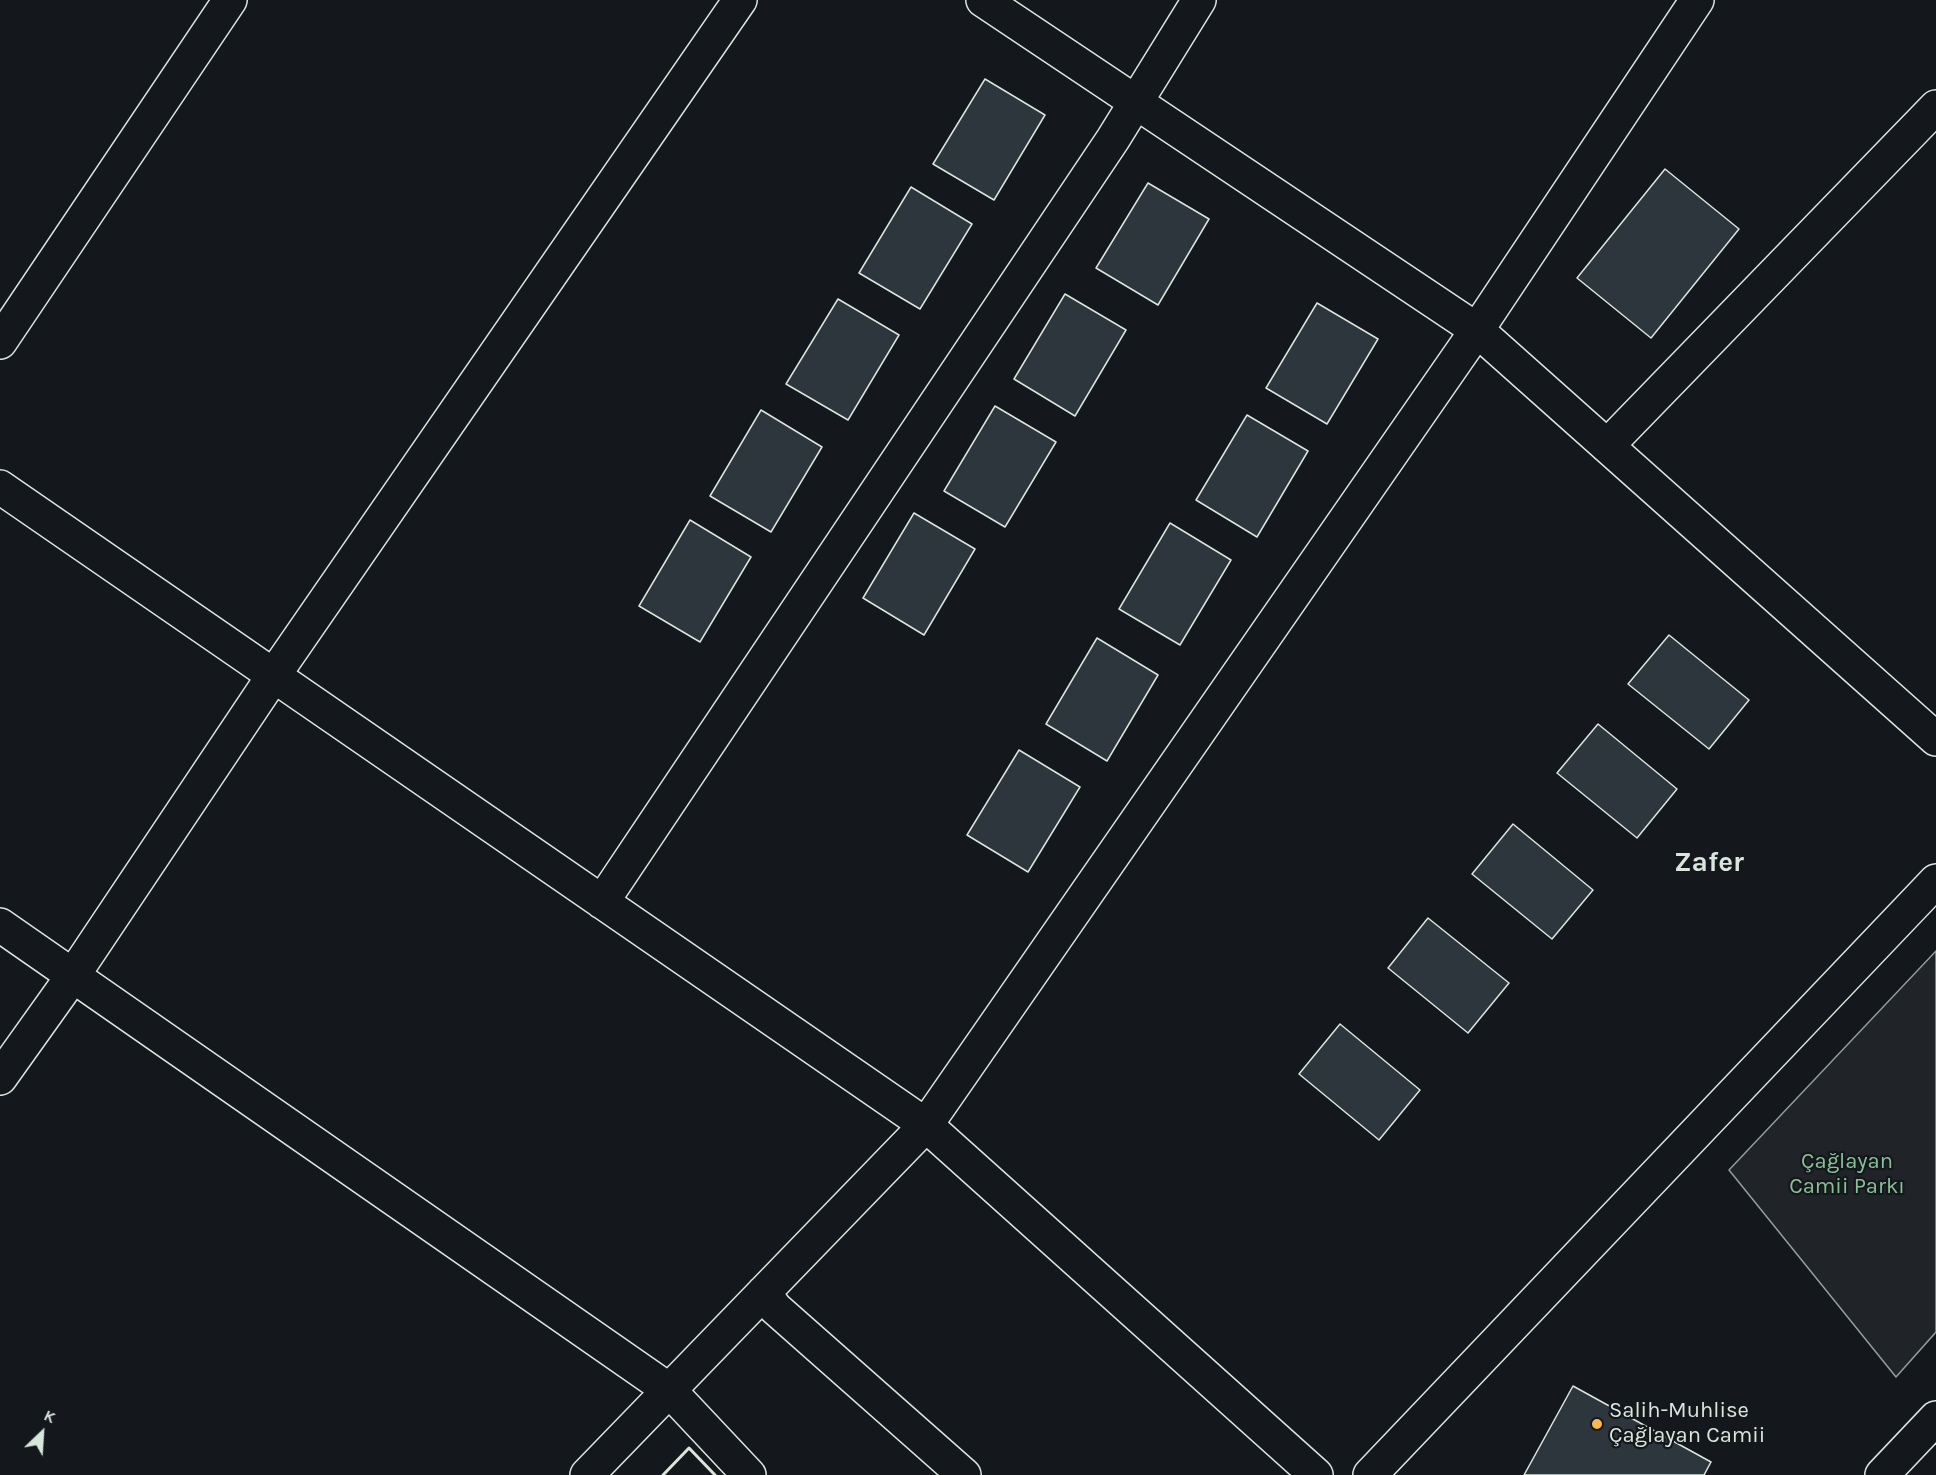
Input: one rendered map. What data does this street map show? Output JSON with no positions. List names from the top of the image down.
{
  "districts": ["Zafer"],
  "parks": ["Çağlayan Camii Parkı"],
  "places": ["Salih-Muhlise Çağlayan Camii"],
  "north": "top right"
}
